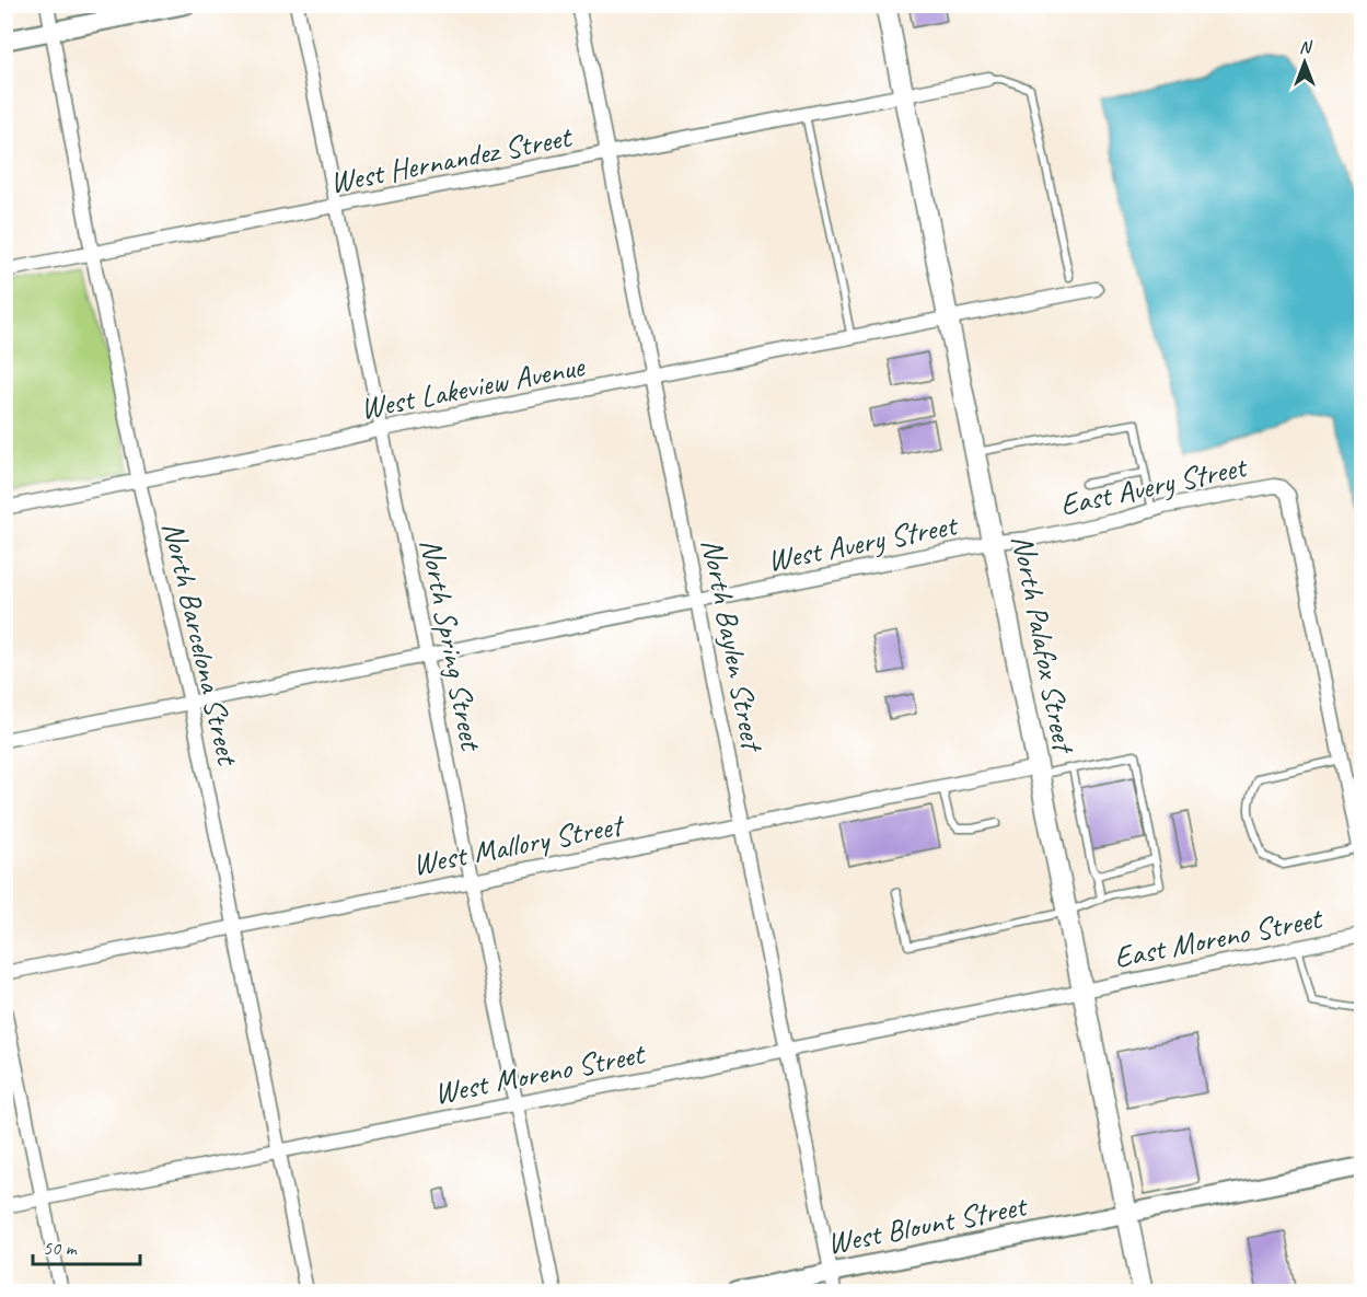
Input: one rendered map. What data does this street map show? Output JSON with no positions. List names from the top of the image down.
{
  "streets": {
    "main road": ["North Palafox Street"],
    "street": [
      "West Hernandez Street",
      "West Lakeview Avenue",
      "East Avery Street",
      "West Avery Street",
      "North Barcelona Street",
      "North Spring Street",
      "North Baylen Street",
      "West Mallory Street",
      "East Moreno Street",
      "West Moreno Street",
      "West Blount Street"
    ]
  },
  "crossings": [
    ["West Hernandez Street", "North Barcelona Street"],
    ["West Hernandez Street", "North Palafox Street"],
    ["West Hernandez Street", "North Spring Street"],
    ["West Hernandez Street", "North Baylen Street"],
    ["West Lakeview Avenue", "North Barcelona Street"],
    ["West Lakeview Avenue", "North Palafox Street"],
    ["West Lakeview Avenue", "North Spring Street"],
    ["West Lakeview Avenue", "North Baylen Street"],
    ["East Avery Street", "West Avery Street"],
    ["East Avery Street", "North Palafox Street"],
    ["West Avery Street", "North Barcelona Street"],
    ["West Avery Street", "North Palafox Street"],
    ["West Avery Street", "North Spring Street"],
    ["West Avery Street", "North Baylen Street"],
    ["North Barcelona Street", "West Mallory Street"],
    ["North Barcelona Street", "West Moreno Street"],
    ["North Palafox Street", "West Mallory Street"],
    ["North Palafox Street", "East Moreno Street"],
    ["North Palafox Street", "West Moreno Street"],
    ["North Palafox Street", "West Blount Street"],
    ["North Spring Street", "West Mallory Street"],
    ["North Spring Street", "West Moreno Street"],
    ["North Baylen Street", "West Mallory Street"],
    ["North Baylen Street", "West Moreno Street"],
    ["North Baylen Street", "West Blount Street"],
    ["East Moreno Street", "West Moreno Street"]
  ],
  "scale_bar": "50 m",
  "north": "top"
}
